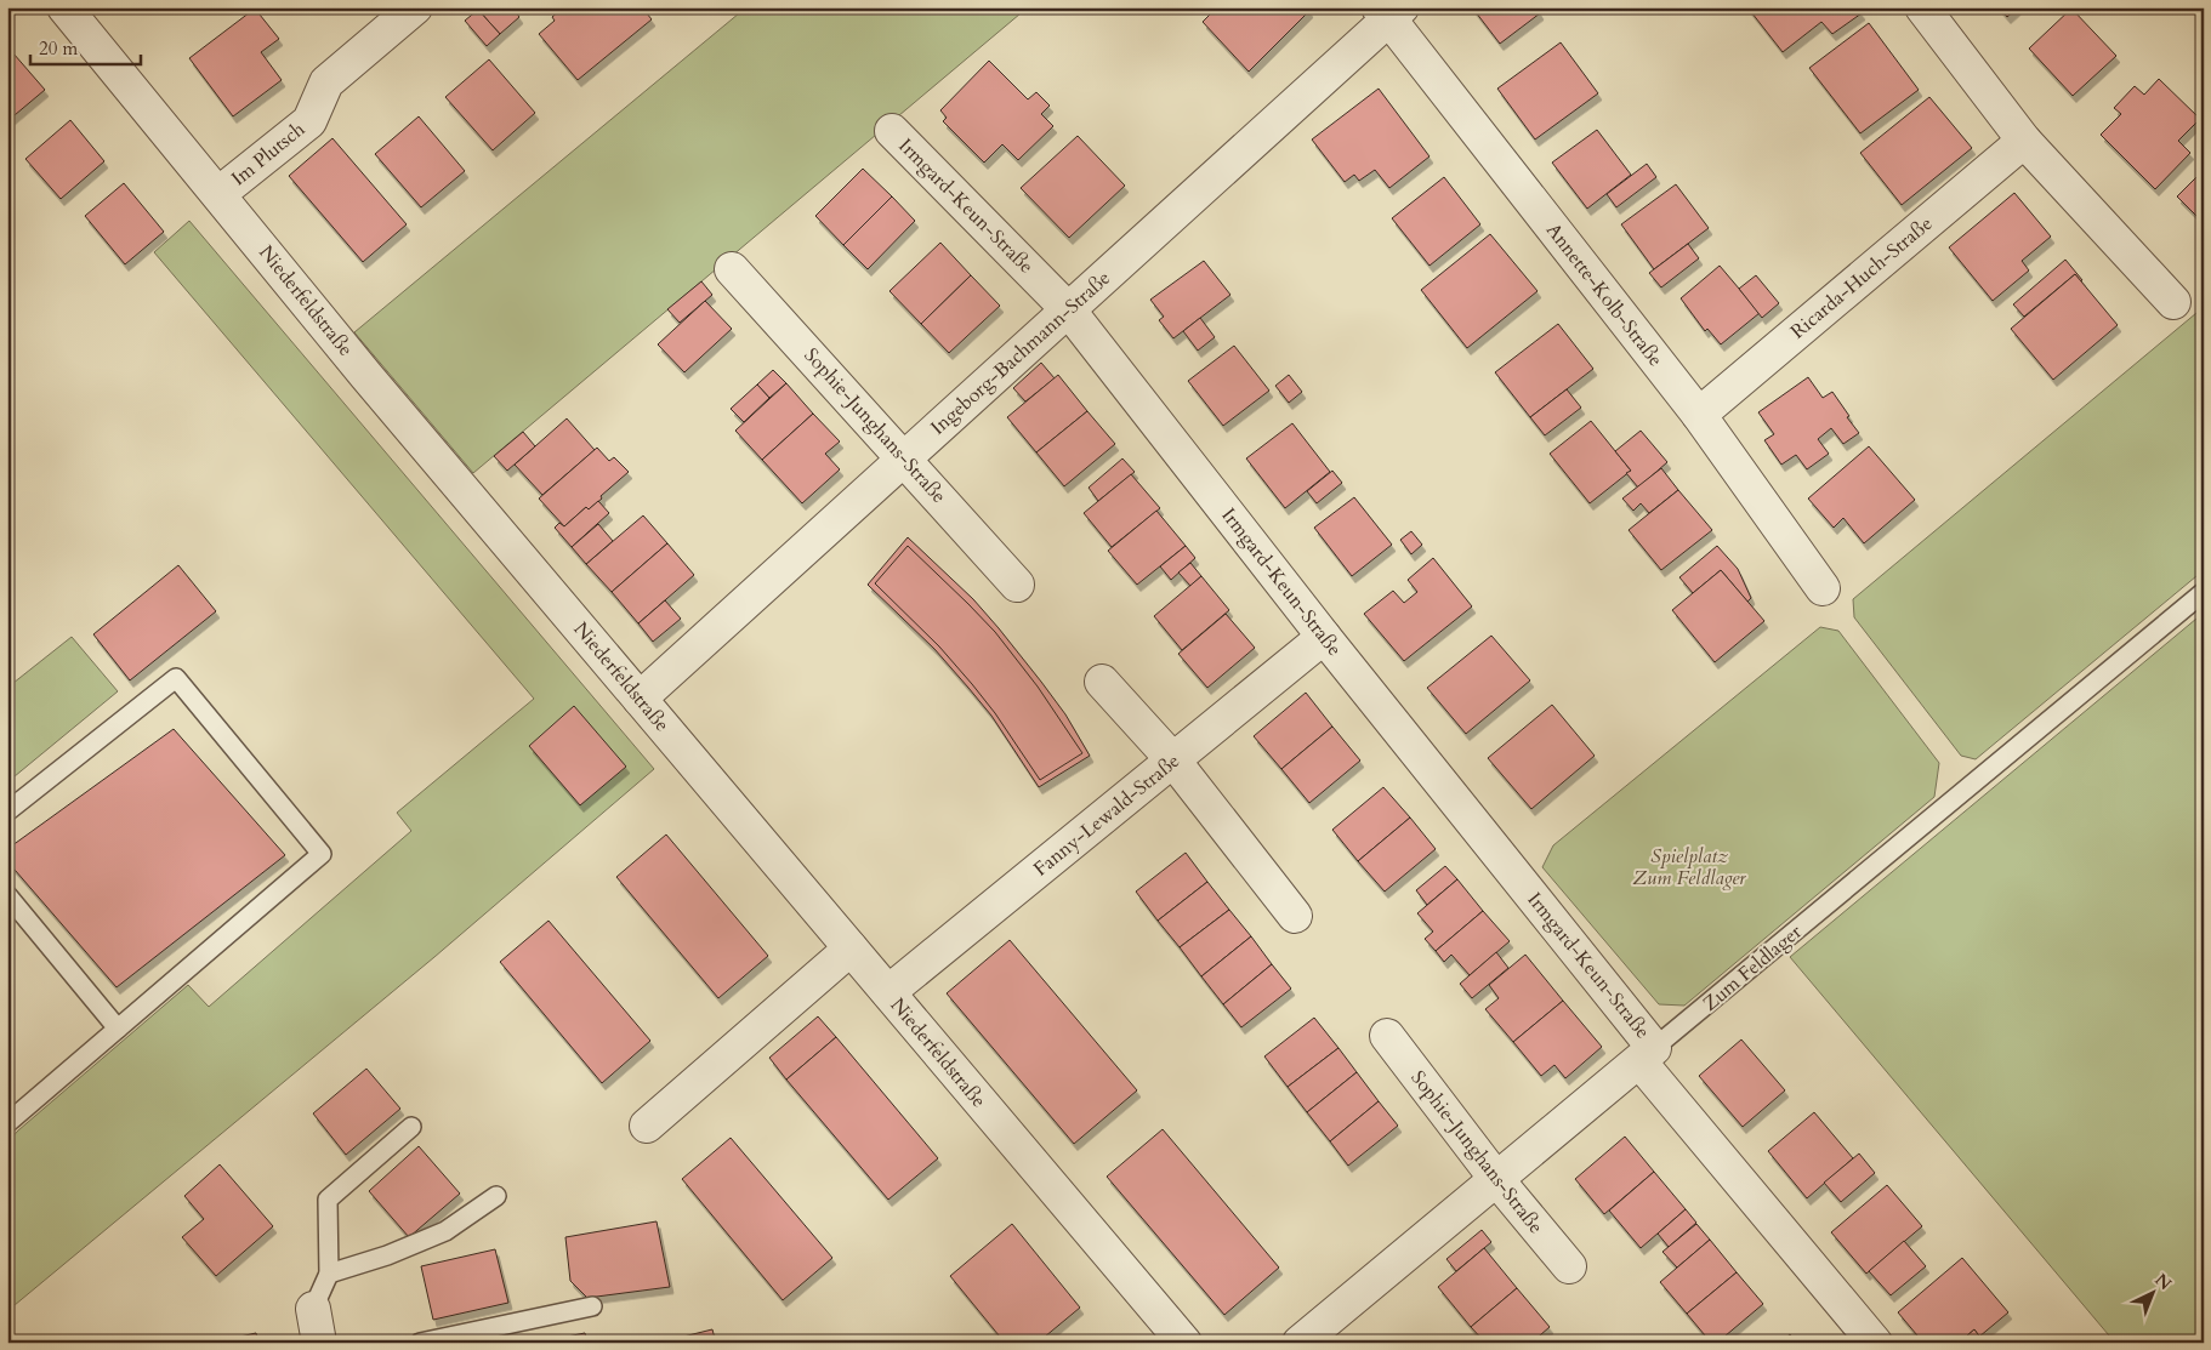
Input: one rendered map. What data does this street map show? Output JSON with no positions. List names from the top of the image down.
{
  "streets": {
    "street": [
      "Im Plutsch",
      "Irmgard-Keun-Straße",
      "Ricarda-Huch-Straße",
      "Annette-Kolb-Straße",
      "Niederfeldstraße",
      "Ingeborg-Bachmann-Straße",
      "Sophie-Junghans-Straße",
      "Fanny-Lewald-Straße",
      "Zum Feldlager"
    ]
  },
  "crossings": [
    ["Im Plutsch", "Niederfeldstraße"],
    ["Irmgard-Keun-Straße", "Ingeborg-Bachmann-Straße"],
    ["Irmgard-Keun-Straße", "Fanny-Lewald-Straße"],
    ["Irmgard-Keun-Straße", "Zum Feldlager"],
    ["Ricarda-Huch-Straße", "Annette-Kolb-Straße"],
    ["Annette-Kolb-Straße", "Ingeborg-Bachmann-Straße"],
    ["Niederfeldstraße", "Ingeborg-Bachmann-Straße"],
    ["Niederfeldstraße", "Fanny-Lewald-Straße"],
    ["Ingeborg-Bachmann-Straße", "Sophie-Junghans-Straße"],
    ["Sophie-Junghans-Straße", "Zum Feldlager"]
  ],
  "parks": ["Spielplatz Zum Feldlager"],
  "scale_bar": "20 m",
  "north": "top right"
}
